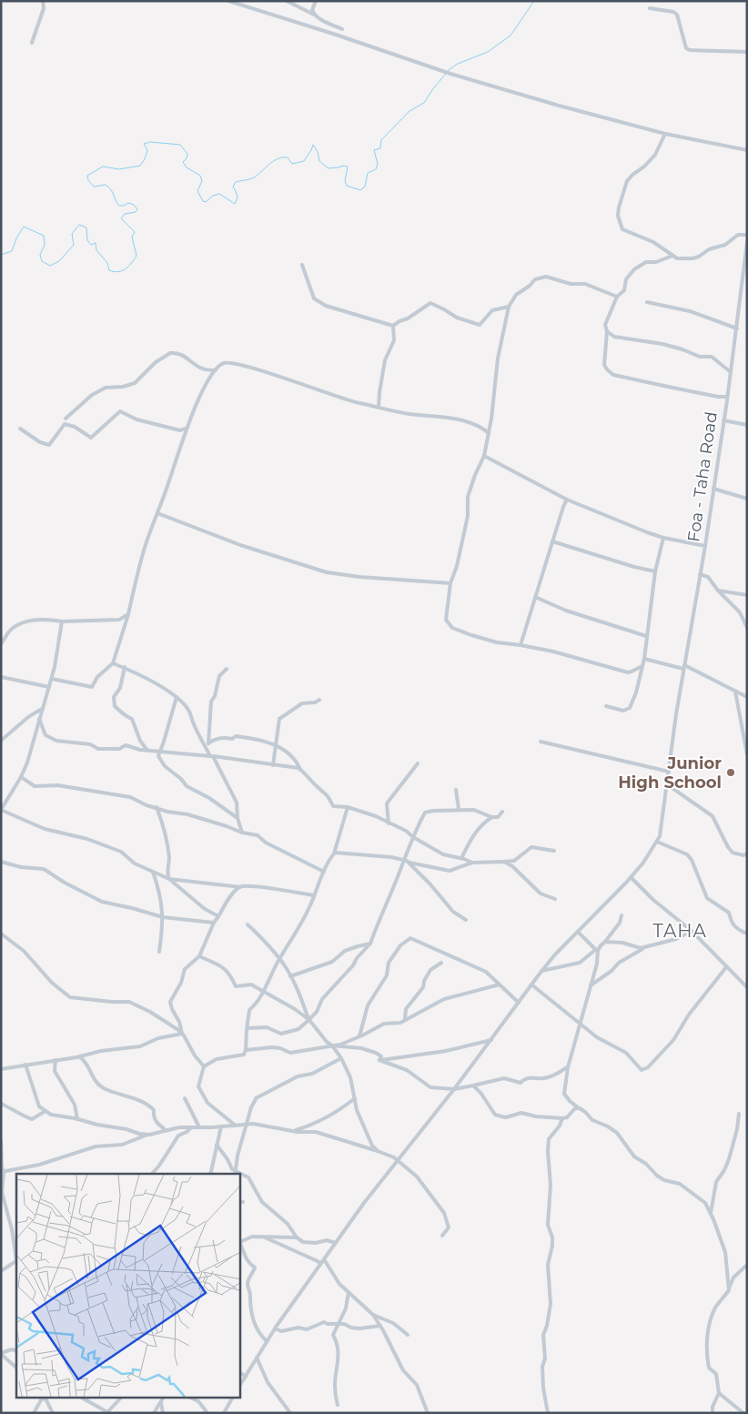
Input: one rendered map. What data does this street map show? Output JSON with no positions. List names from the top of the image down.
{
  "streets": {
    "street": ["Foa - Taha Road"]
  },
  "districts": ["TAHA"],
  "places": ["Junior High School"]
}
